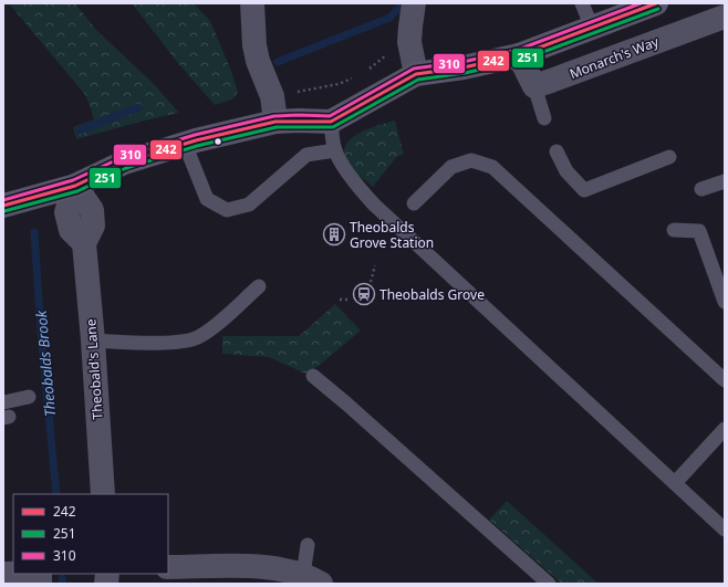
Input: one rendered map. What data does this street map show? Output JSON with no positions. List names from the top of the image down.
{
  "streets": {
    "street": ["Monarch's Way", "Theobald's Lane"]
  },
  "water": ["Theobalds Brook"],
  "places": {
    "building": ["Theobalds Grove Station"],
    "station": ["Theobalds Grove"]
  },
  "lines": ["transit line 242", "transit line 310", "transit line 251"],
  "legend": ["242", "251", "310"]
}
